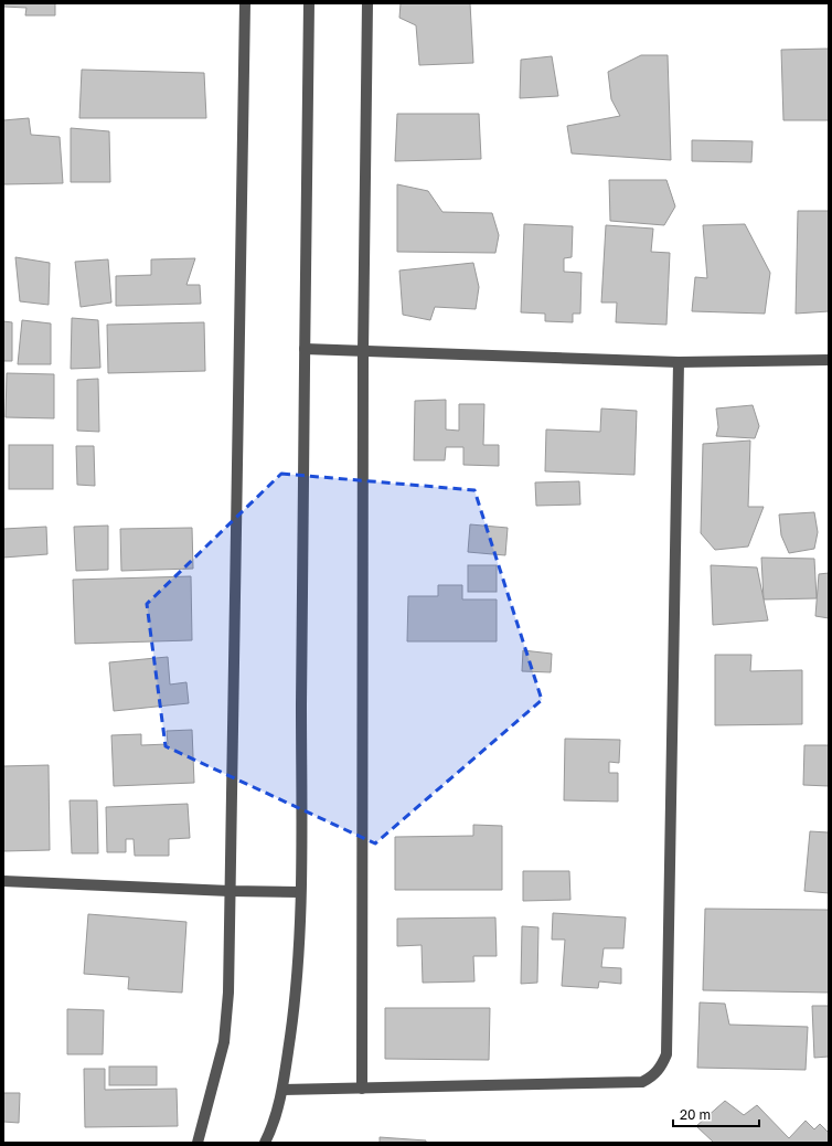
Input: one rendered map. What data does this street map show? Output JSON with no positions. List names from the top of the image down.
{
  "scale_bar": "20 m"
}
